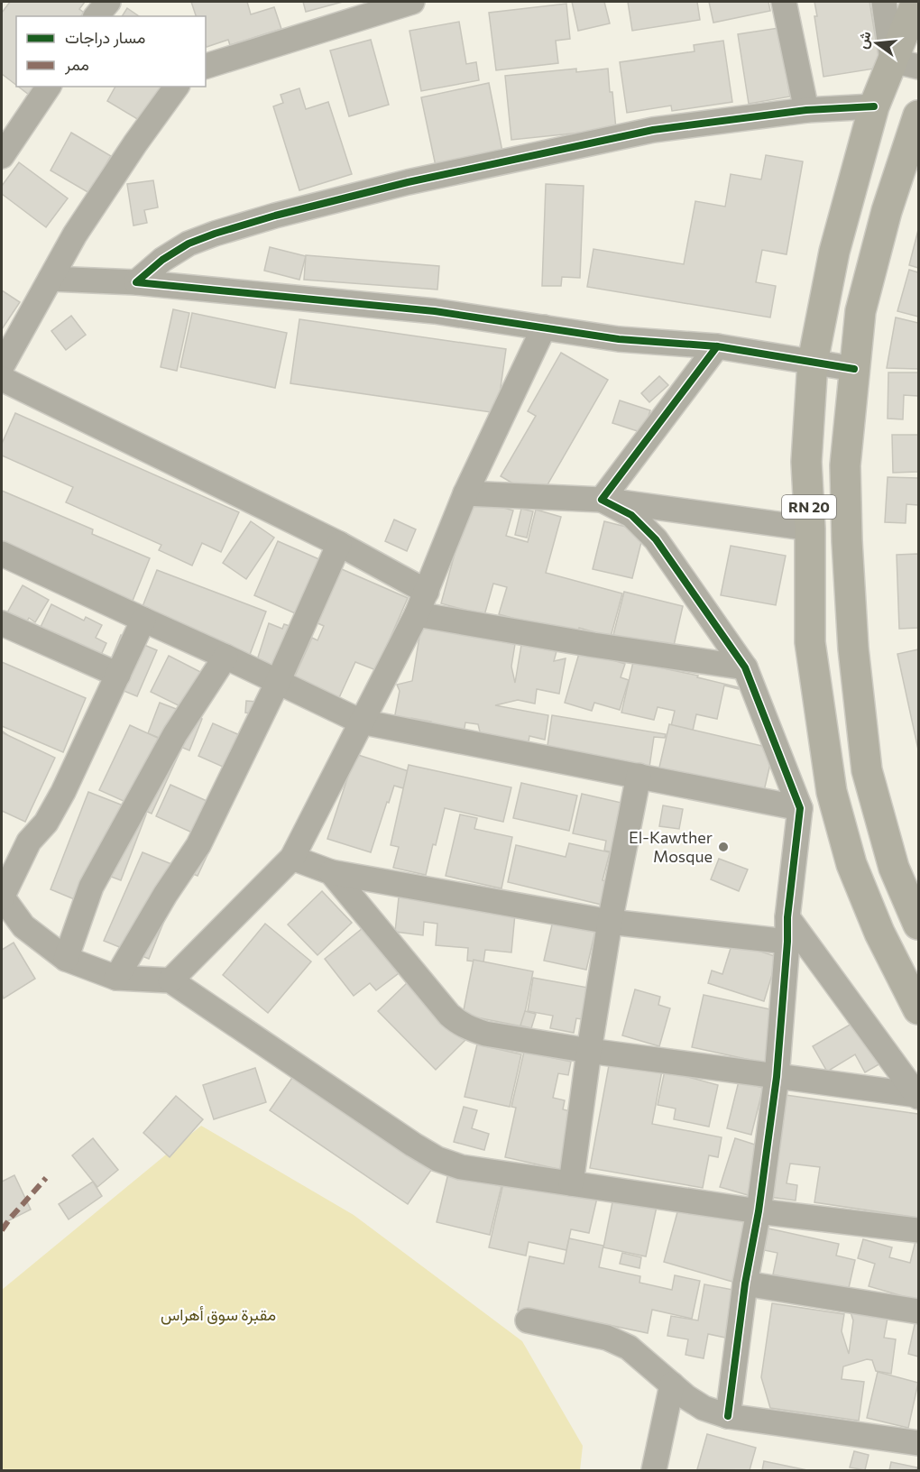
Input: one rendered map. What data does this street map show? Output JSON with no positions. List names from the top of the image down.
{
  "streets": {
    "main road": ["RN 20"]
  },
  "parks": ["مقبرة سوق أهراس"],
  "places": ["El-Kawther Mosque"],
  "legend": ["مسار دراجات", "ممر"],
  "north": "left"
}
